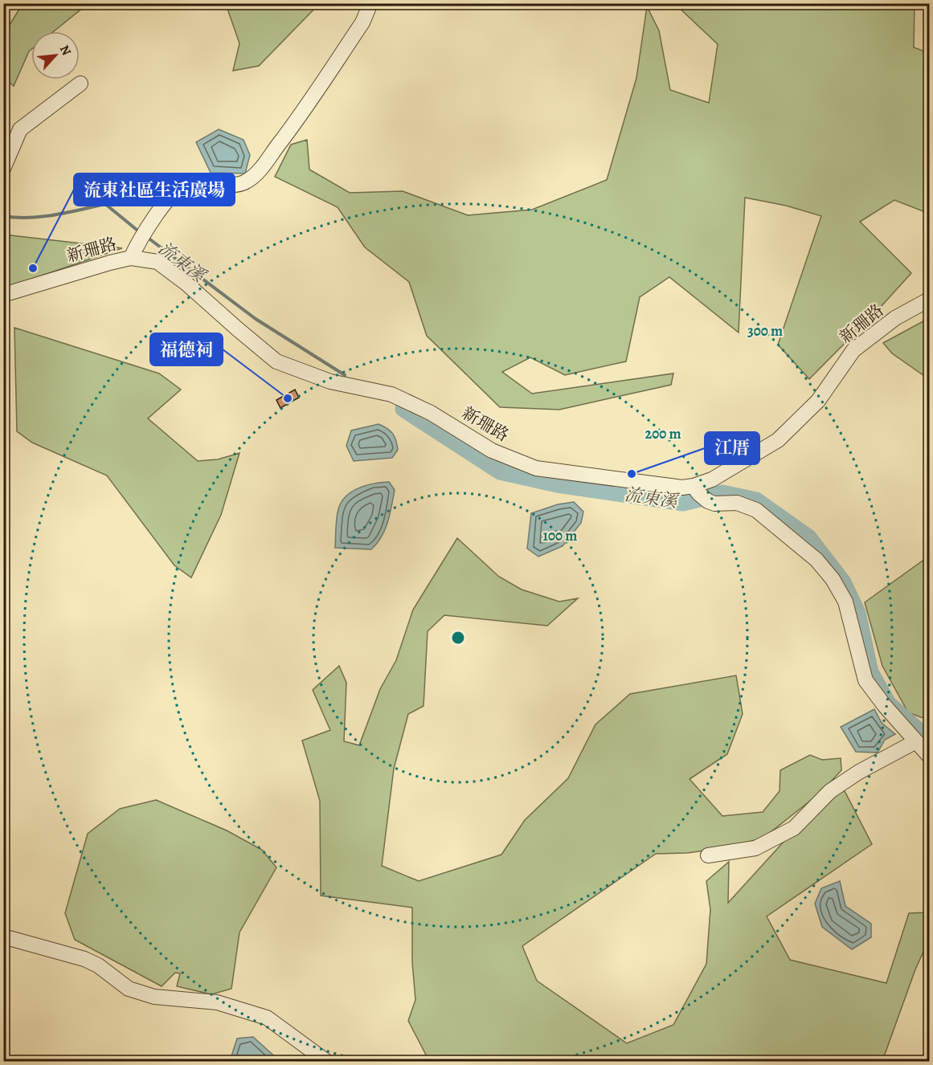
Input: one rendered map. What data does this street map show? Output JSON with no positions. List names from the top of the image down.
{
  "streets": {
    "street": ["新珊路"]
  },
  "water": ["流東溪"],
  "places": ["流東社區生活廣場", "福德祠", "江厝"],
  "north": "top right",
  "rings": ["300 m", "200 m", "100 m"]
}
